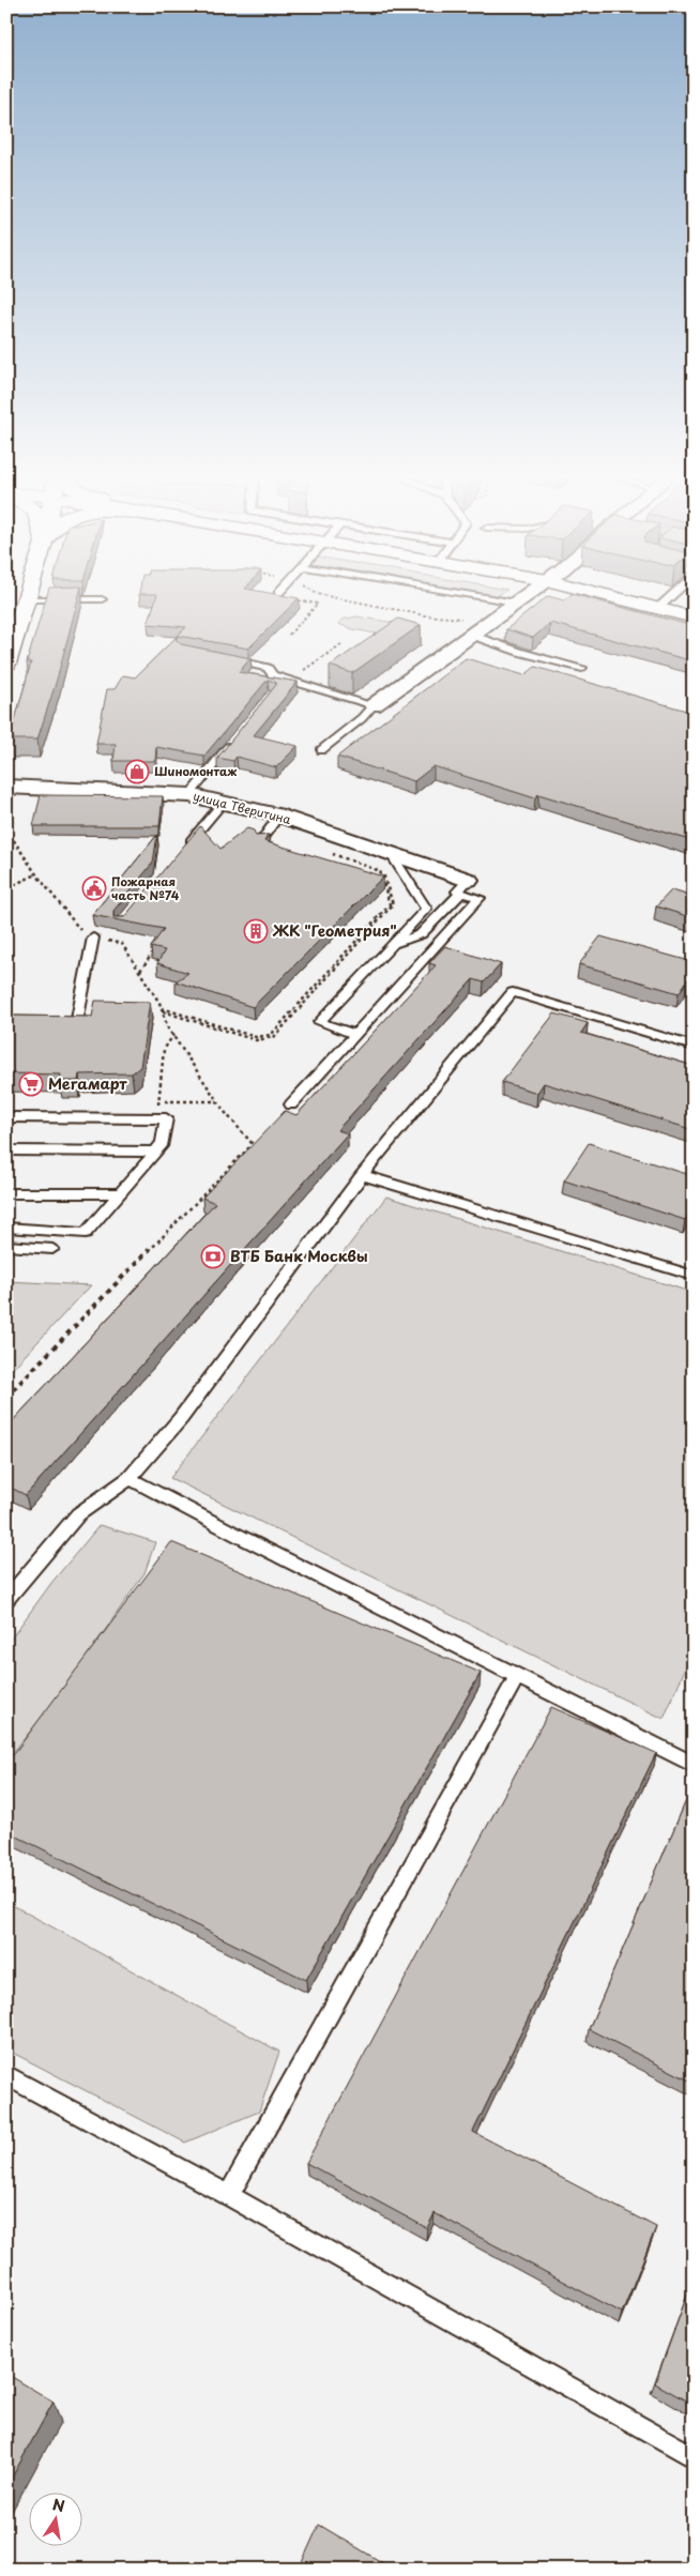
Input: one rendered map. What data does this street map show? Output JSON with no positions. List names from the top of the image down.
{
  "streets": {
    "street": ["улица Тверитина"]
  },
  "places": {
    "shop": ["Шиномонтаж"],
    "public building": ["Пожарная часть №74"],
    "building": ["ЖК \"Геометрия\""],
    "supermarket": ["Мегамарт"],
    "bank": ["ВТБ Банк Москвы"]
  },
  "north": "top"
}
